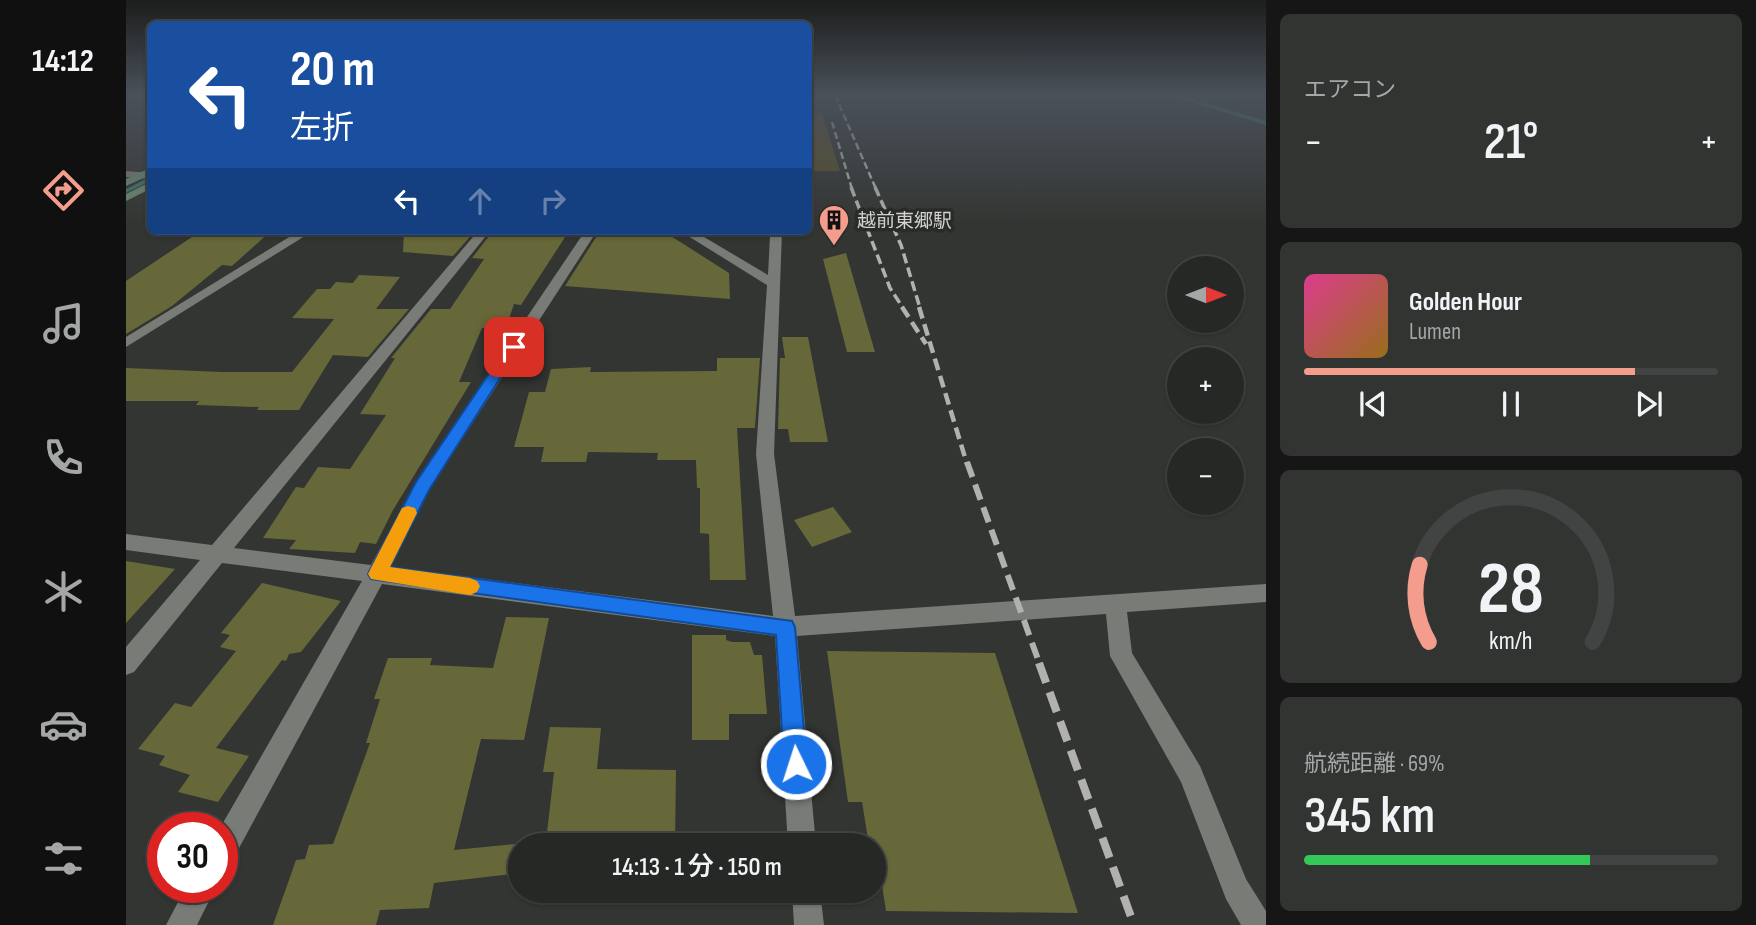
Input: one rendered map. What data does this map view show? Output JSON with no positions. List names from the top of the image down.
{
  "places": {
    "building": ["越前東郷駅"]
  },
  "north": "right",
  "page": {
    "tabs": "14:12",
    "tile": [
      "エアコン",
      ["航続距離 · 69%", "345 km"]
    ],
    "turn": ["20 m", "左折"],
    "heat": ["−", "21°", "+"],
    "map_buttons": ["+", "−"],
    "song": ["Golden Hour", "Lumen"],
    "limit": "30",
    "trip": "14:13 · 1 分 · 150 m",
    "gauge": ["28", "km/h"]
  }
}
